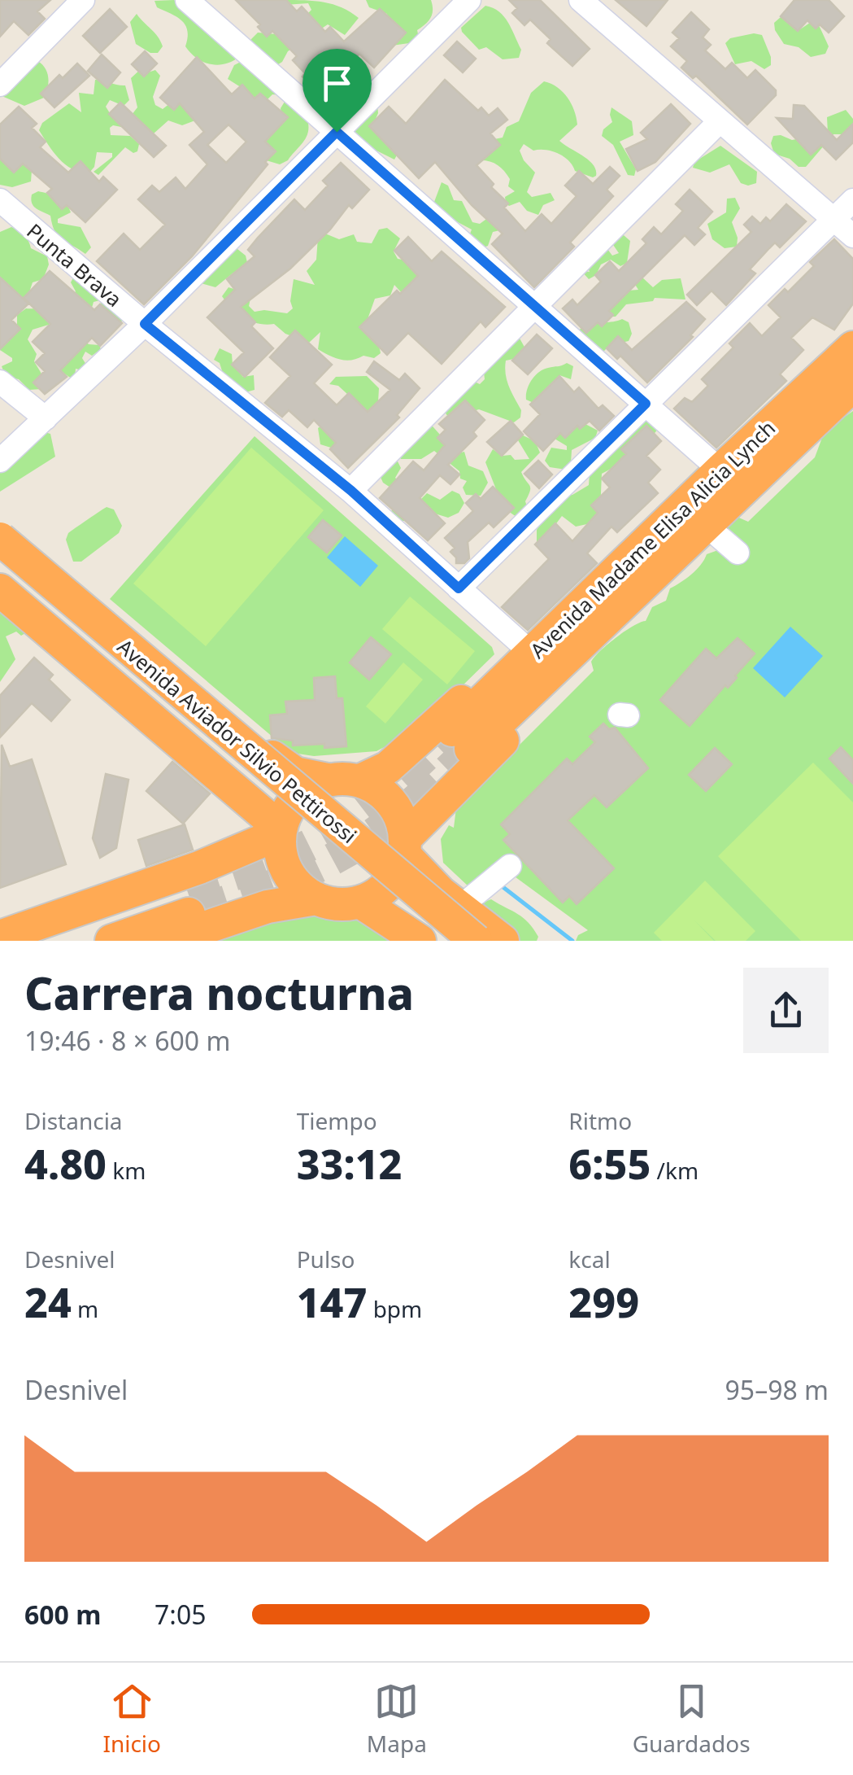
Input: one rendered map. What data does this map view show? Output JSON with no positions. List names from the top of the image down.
{
  "streets": {
    "highway": ["Avenida Madame Elisa Alicia Lynch", "Avenida Aviador Silvio Pettirossi"],
    "street": ["Punta Brava"]
  },
  "page": {
    "heading": ["Carrera nocturna", "19:46 · 8 × 600 m"],
    "stats": [
      ["Distancia", "4.80 km"],
      ["Tiempo", "33:12"],
      ["Ritmo", "6:55 /km"],
      ["Desnivel", "24 m"],
      ["Pulso", "147 bpm"],
      ["kcal", "299"]
    ],
    "chart": ["Desnivel", "95–98 m"],
    "list": [
      {
        "name": "600 m",
        "note": "7:05"
      }
    ],
    "tabs": ["Inicio", "Mapa", "Guardados"]
  }
}
